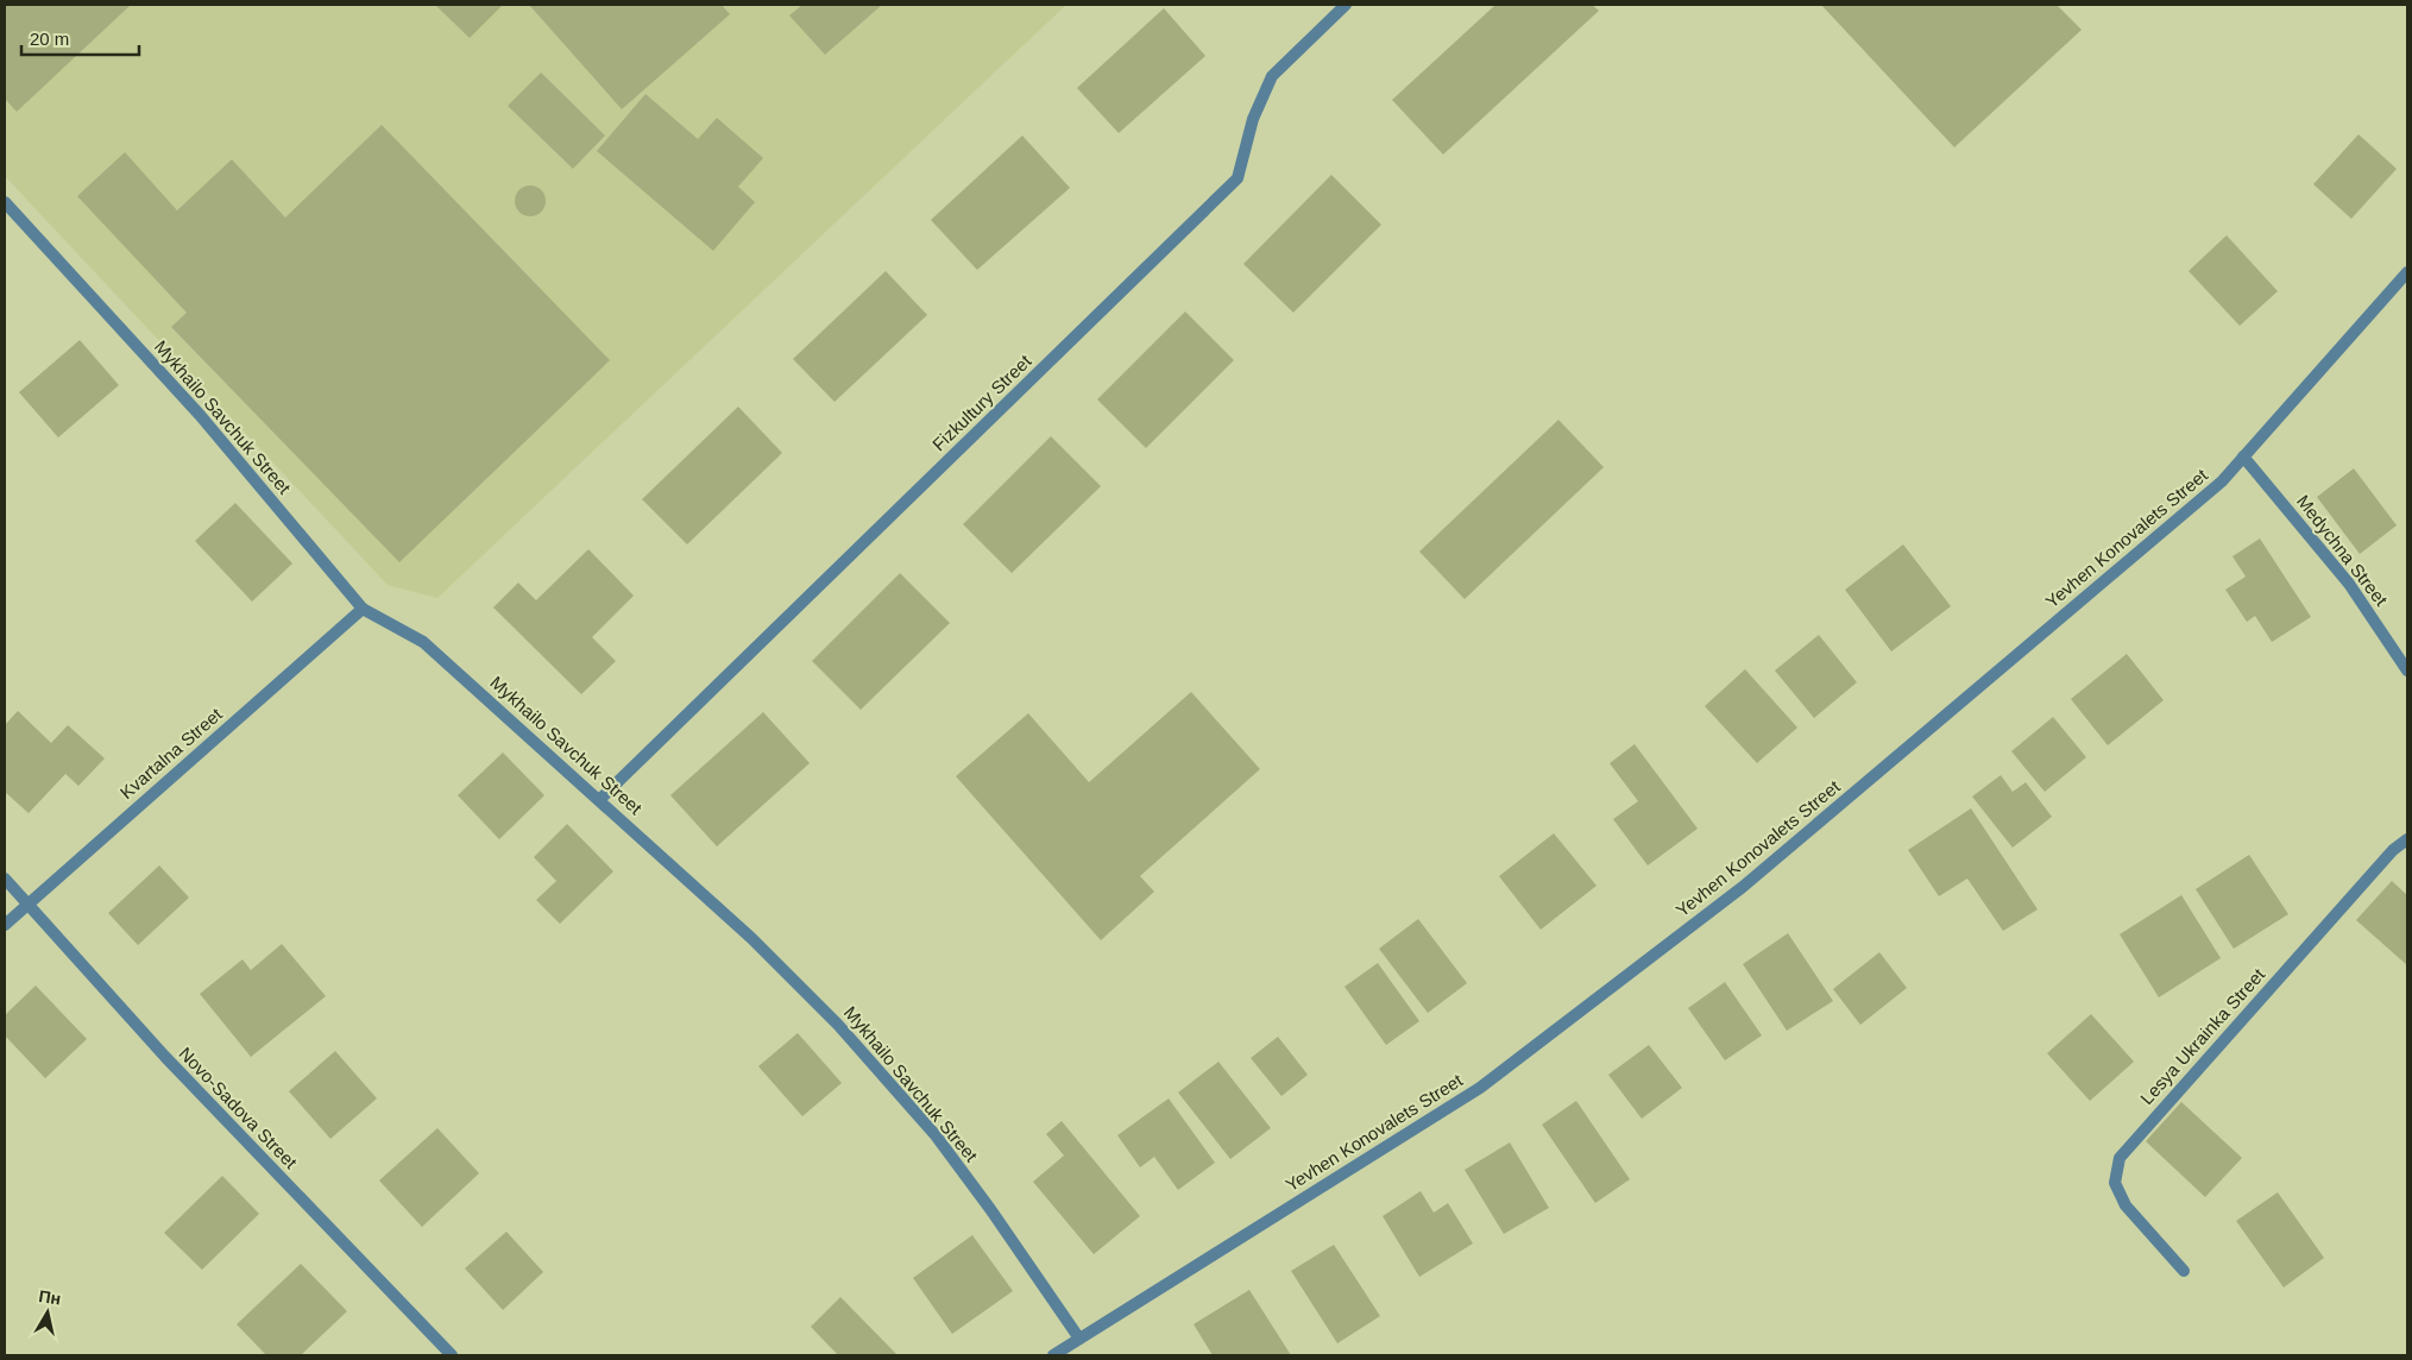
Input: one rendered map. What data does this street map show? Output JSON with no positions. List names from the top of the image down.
{
  "streets": {
    "street": [
      "Fizkultury Street",
      "Mykhailo Savchuk Street",
      "Yevhen Konovalets Street",
      "Medychna Street",
      "Kvartalna Street",
      "Lesya Ukrainka Street",
      "Novo-Sadova Street"
    ]
  },
  "crossings": [
    ["Fizkultury Street", "Mykhailo Savchuk Street"],
    ["Mykhailo Savchuk Street", "Yevhen Konovalets Street"],
    ["Mykhailo Savchuk Street", "Kvartalna Street"],
    ["Yevhen Konovalets Street", "Medychna Street"],
    ["Kvartalna Street", "Novo-Sadova Street"]
  ],
  "scale_bar": "20 m",
  "north": "top"
}
